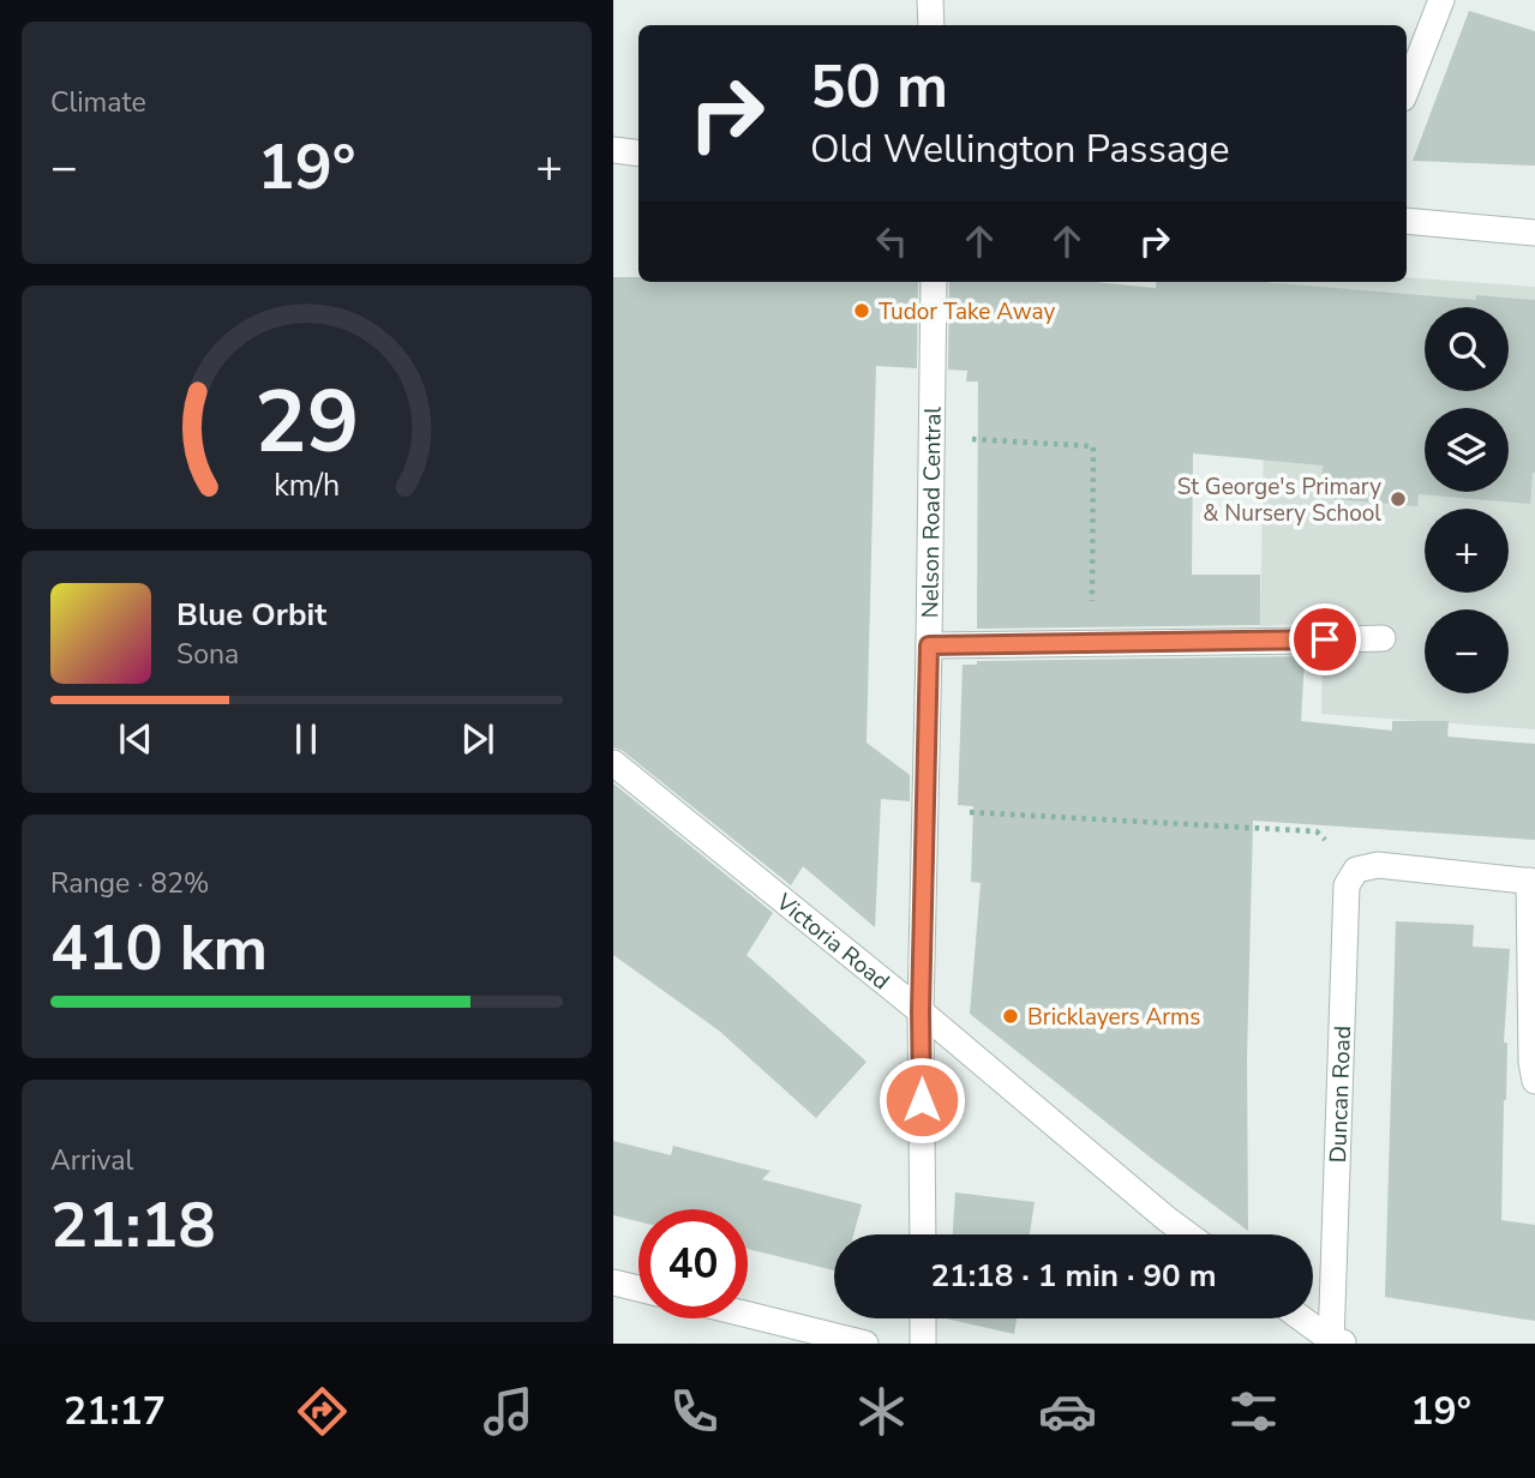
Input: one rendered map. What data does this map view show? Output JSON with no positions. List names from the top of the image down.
{
  "streets": {
    "street": ["Nelson Road Central", "Victoria Road", "Duncan Road"]
  },
  "crossings": [
    ["Nelson Road Central", "Victoria Road"]
  ],
  "places": ["Tudor Take Away", "St George's Primary & Nursery School", "Bricklayers Arms"],
  "page": {
    "tile": [
      "Climate",
      ["Range · 82%", "410 km"],
      ["Arrival", "21:18"]
    ],
    "turn": ["50 m", "Old Wellington Passage"],
    "heat": ["−", "19°", "+"],
    "map_buttons": ["+", "−"],
    "song": ["Blue Orbit", "Sona"],
    "limit": "40",
    "trip": "21:18 · 1 min · 90 m",
    "tabs": ["21:17", "19°"],
    "gauge": ["29", "km/h"]
  }
}
